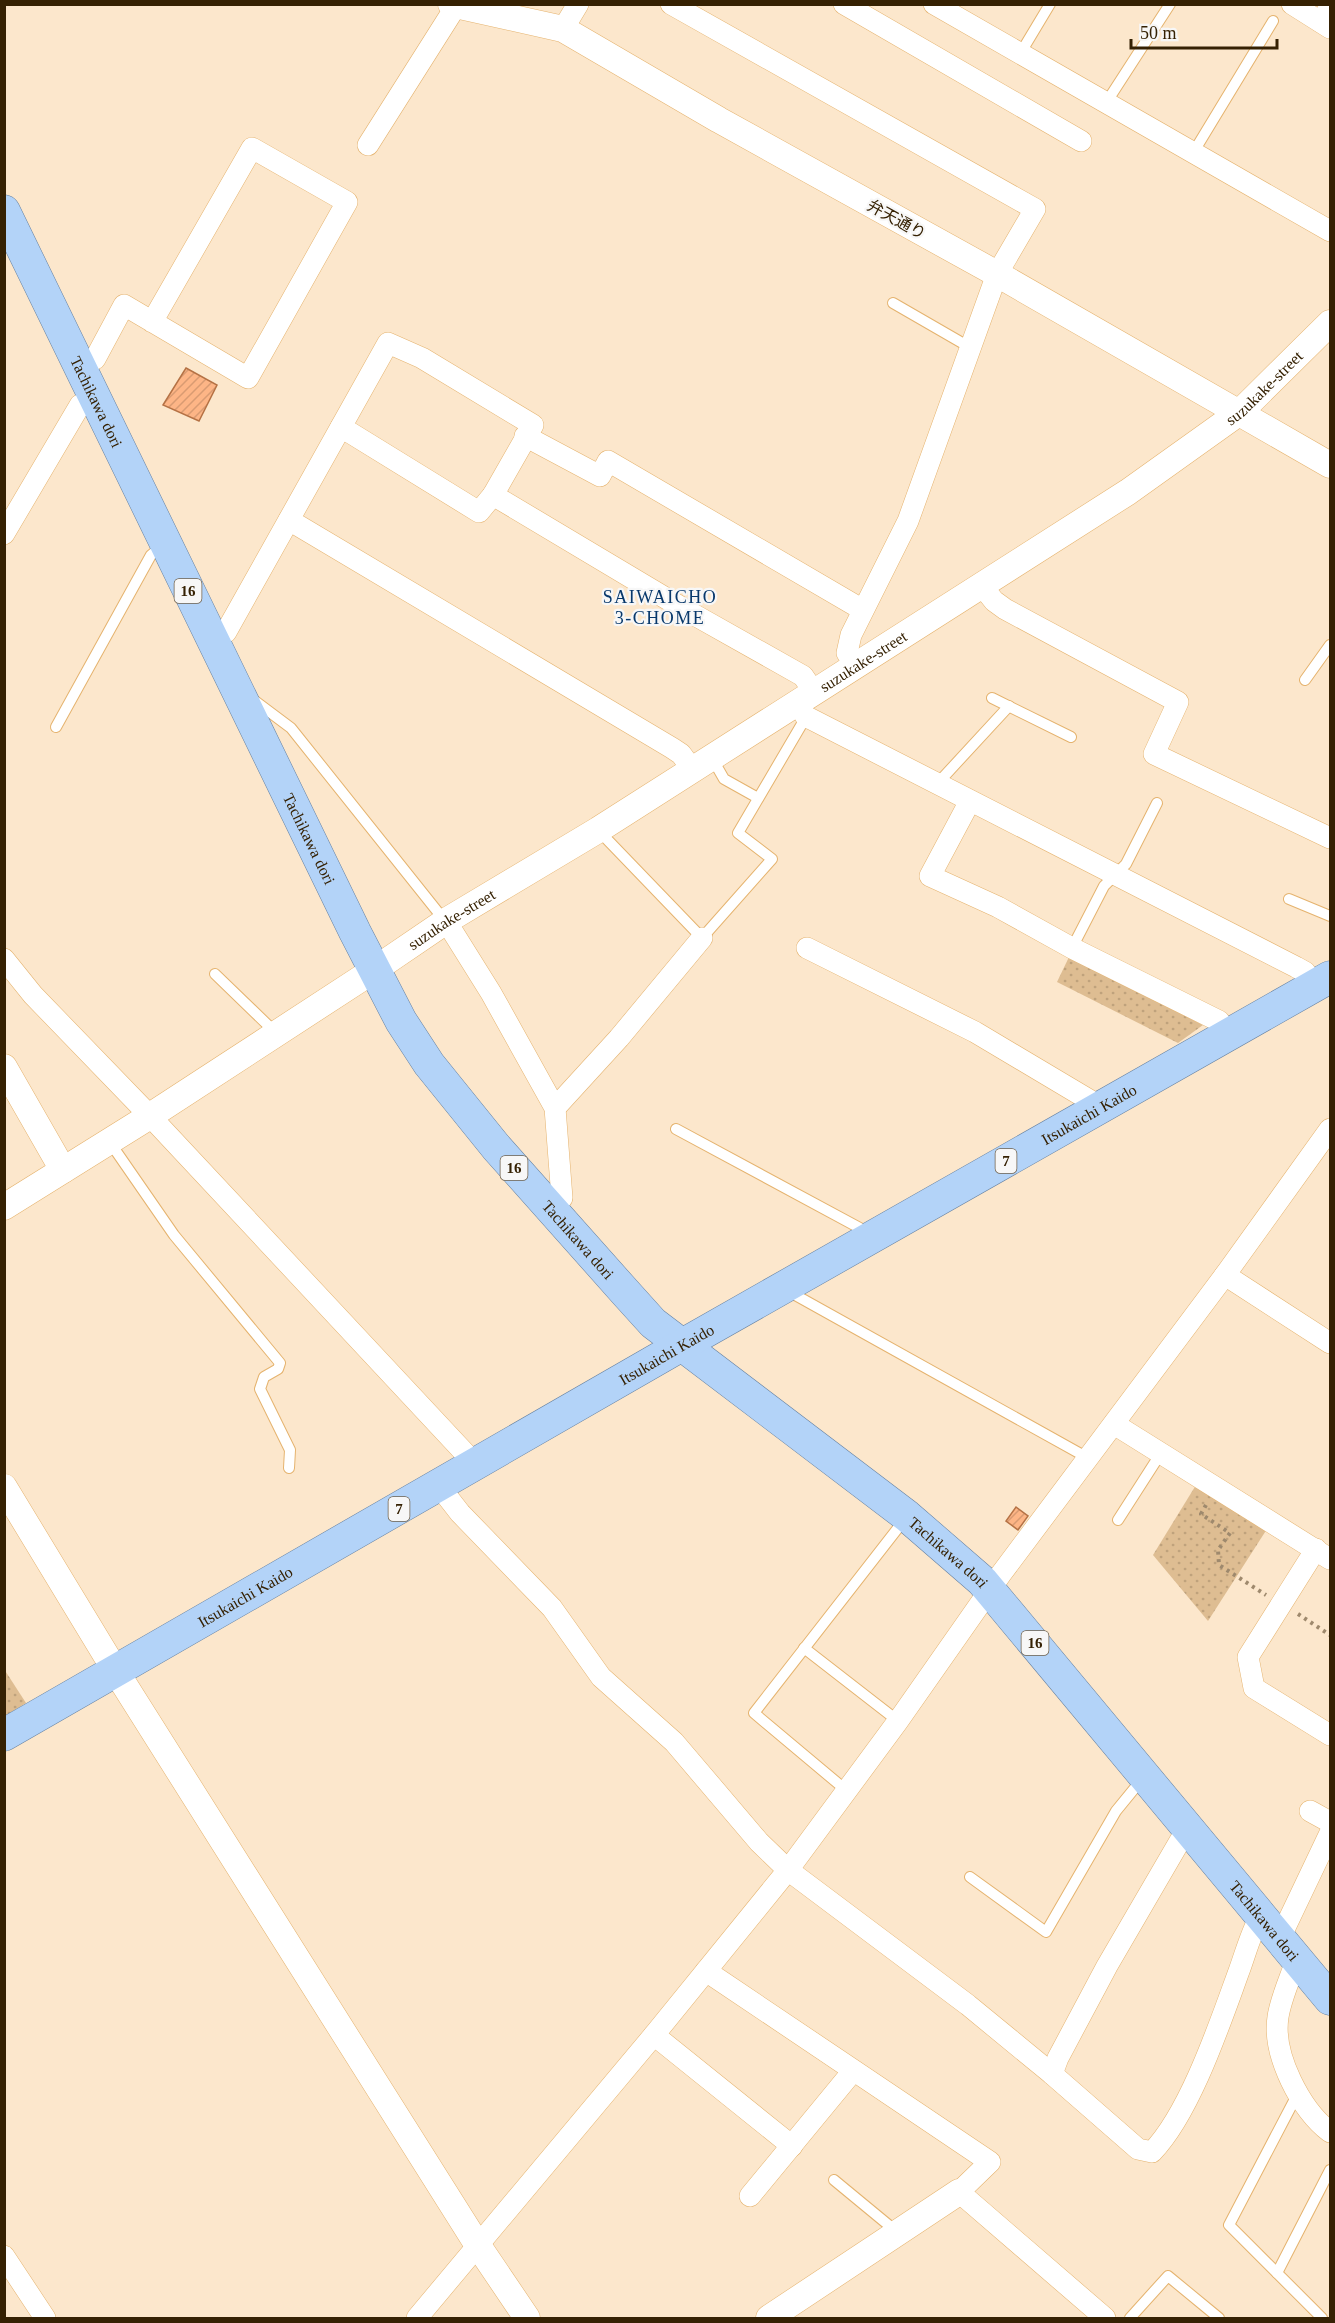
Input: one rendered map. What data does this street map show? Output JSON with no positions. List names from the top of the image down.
{
  "streets": {
    "main road": [
      "Tachikawa dori",
      "16",
      "Itsukaichi Kaido",
      "7"
    ],
    "street": ["弁天通り", "suzukake-street"]
  },
  "crossings": [
    ["弁天通り", "suzukake-street"],
    ["suzukake-street", "Tachikawa dori"],
    ["Tachikawa dori", "Itsukaichi Kaido"]
  ],
  "districts": ["SAIWAICHO 3-CHOME"],
  "scale_bar": "50 m"
}
